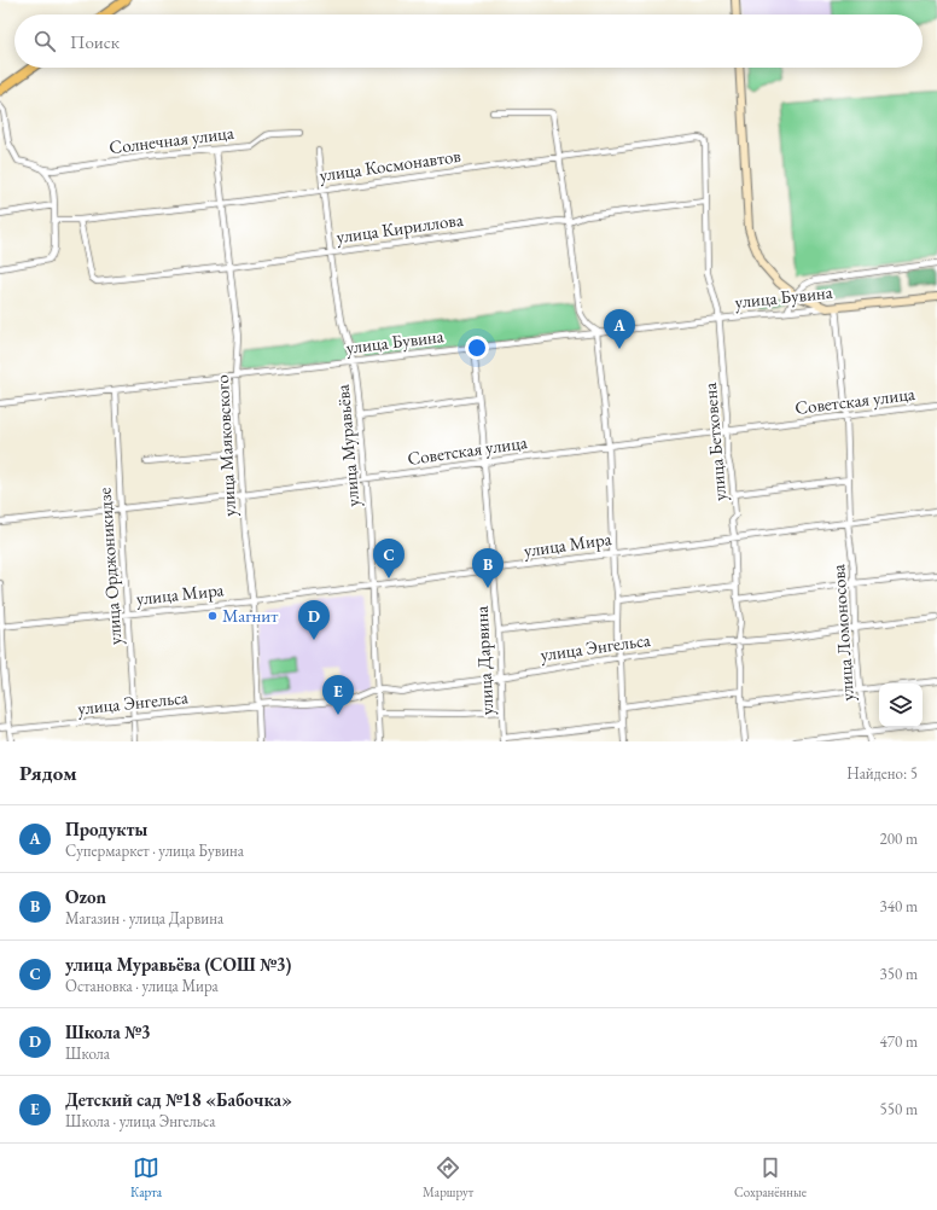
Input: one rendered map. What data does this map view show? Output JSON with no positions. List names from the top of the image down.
{
  "streets": {
    "street": [
      "Солнечная улица",
      "улица Космонавтов",
      "улица Кириллова",
      "улица Бувина",
      "Советская улица",
      "улица Бетховена",
      "улица Маяковского",
      "улица Муравьёва",
      "улица Мира",
      "улица Орджоникидзе",
      "улица Ломоносова",
      "улица Энгельса",
      "улица Дарвина"
    ]
  },
  "crossings": [
    ["Солнечная улица", "улица Маяковского"],
    ["улица Космонавтов", "улица Кириллова"],
    ["улица Космонавтов", "улица Бетховена"],
    ["улица Космонавтов", "улица Маяковского"],
    ["улица Космонавтов", "улица Муравьёва"],
    ["улица Кириллова", "улица Бетховена"],
    ["улица Кириллова", "улица Маяковского"],
    ["улица Кириллова", "улица Муравьёва"],
    ["улица Бувина", "улица Бетховена"],
    ["улица Бувина", "улица Маяковского"],
    ["улица Бувина", "улица Муравьёва"],
    ["улица Бувина", "улица Орджоникидзе"],
    ["улица Бувина", "улица Ломоносова"],
    ["улица Бувина", "улица Дарвина"],
    ["Советская улица", "улица Бетховена"],
    ["Советская улица", "улица Маяковского"],
    ["Советская улица", "улица Муравьёва"],
    ["Советская улица", "улица Орджоникидзе"],
    ["Советская улица", "улица Ломоносова"],
    ["Советская улица", "улица Дарвина"],
    ["улица Бетховена", "улица Мира"],
    ["улица Бетховена", "улица Энгельса"],
    ["улица Маяковского", "улица Мира"],
    ["улица Маяковского", "улица Энгельса"],
    ["улица Муравьёва", "улица Мира"],
    ["улица Муравьёва", "улица Энгельса"],
    ["улица Мира", "улица Орджоникидзе"],
    ["улица Мира", "улица Ломоносова"],
    ["улица Мира", "улица Дарвина"],
    ["улица Орджоникидзе", "улица Энгельса"],
    ["улица Ломоносова", "улица Энгельса"],
    ["улица Энгельса", "улица Дарвина"]
  ],
  "places": ["Магнит"],
  "page": {
    "search": "Поиск",
    "pins": [
      "A",
      "C",
      "B",
      "D",
      "E"
    ],
    "heading": ["Рядом", "Найдено: 5"],
    "list": [
      {
        "mark": "A",
        "name": "Продукты",
        "note": "Супермаркет · улица Бувина",
        "value": "200 m"
      },
      {
        "mark": "B",
        "name": "Ozon",
        "note": "Магазин · улица Дарвина",
        "value": "340 m"
      },
      {
        "mark": "C",
        "name": "улица Муравьёва (СОШ №3)",
        "note": "Остановка · улица Мира",
        "value": "350 m"
      },
      {
        "mark": "D",
        "name": "Школа №3",
        "note": "Школа",
        "value": "470 m"
      },
      {
        "mark": "E",
        "name": "Детский сад №18 «Бабочка»",
        "note": "Школа · улица Энгельса",
        "value": "550 m"
      }
    ],
    "nav": ["Карта", "Маршрут", "Сохранённые"]
  }
}
